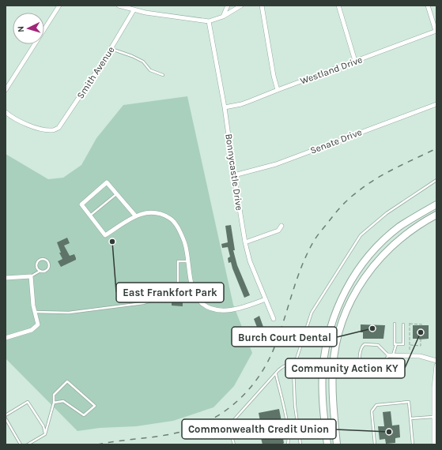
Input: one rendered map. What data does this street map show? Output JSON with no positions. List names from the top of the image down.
{
  "streets": {
    "street": [
      "Westland Drive",
      "Smith Avenue",
      "Senate Drive",
      "Bonnycastle Drive"
    ]
  },
  "crossings": [
    ["Westland Drive", "Bonnycastle Drive"],
    ["Senate Drive", "Bonnycastle Drive"]
  ],
  "places": [
    "East Frankfort Park",
    "Burch Court Dental",
    "Community Action KY",
    "Commonwealth Credit Union"
  ],
  "north": "left"
}
